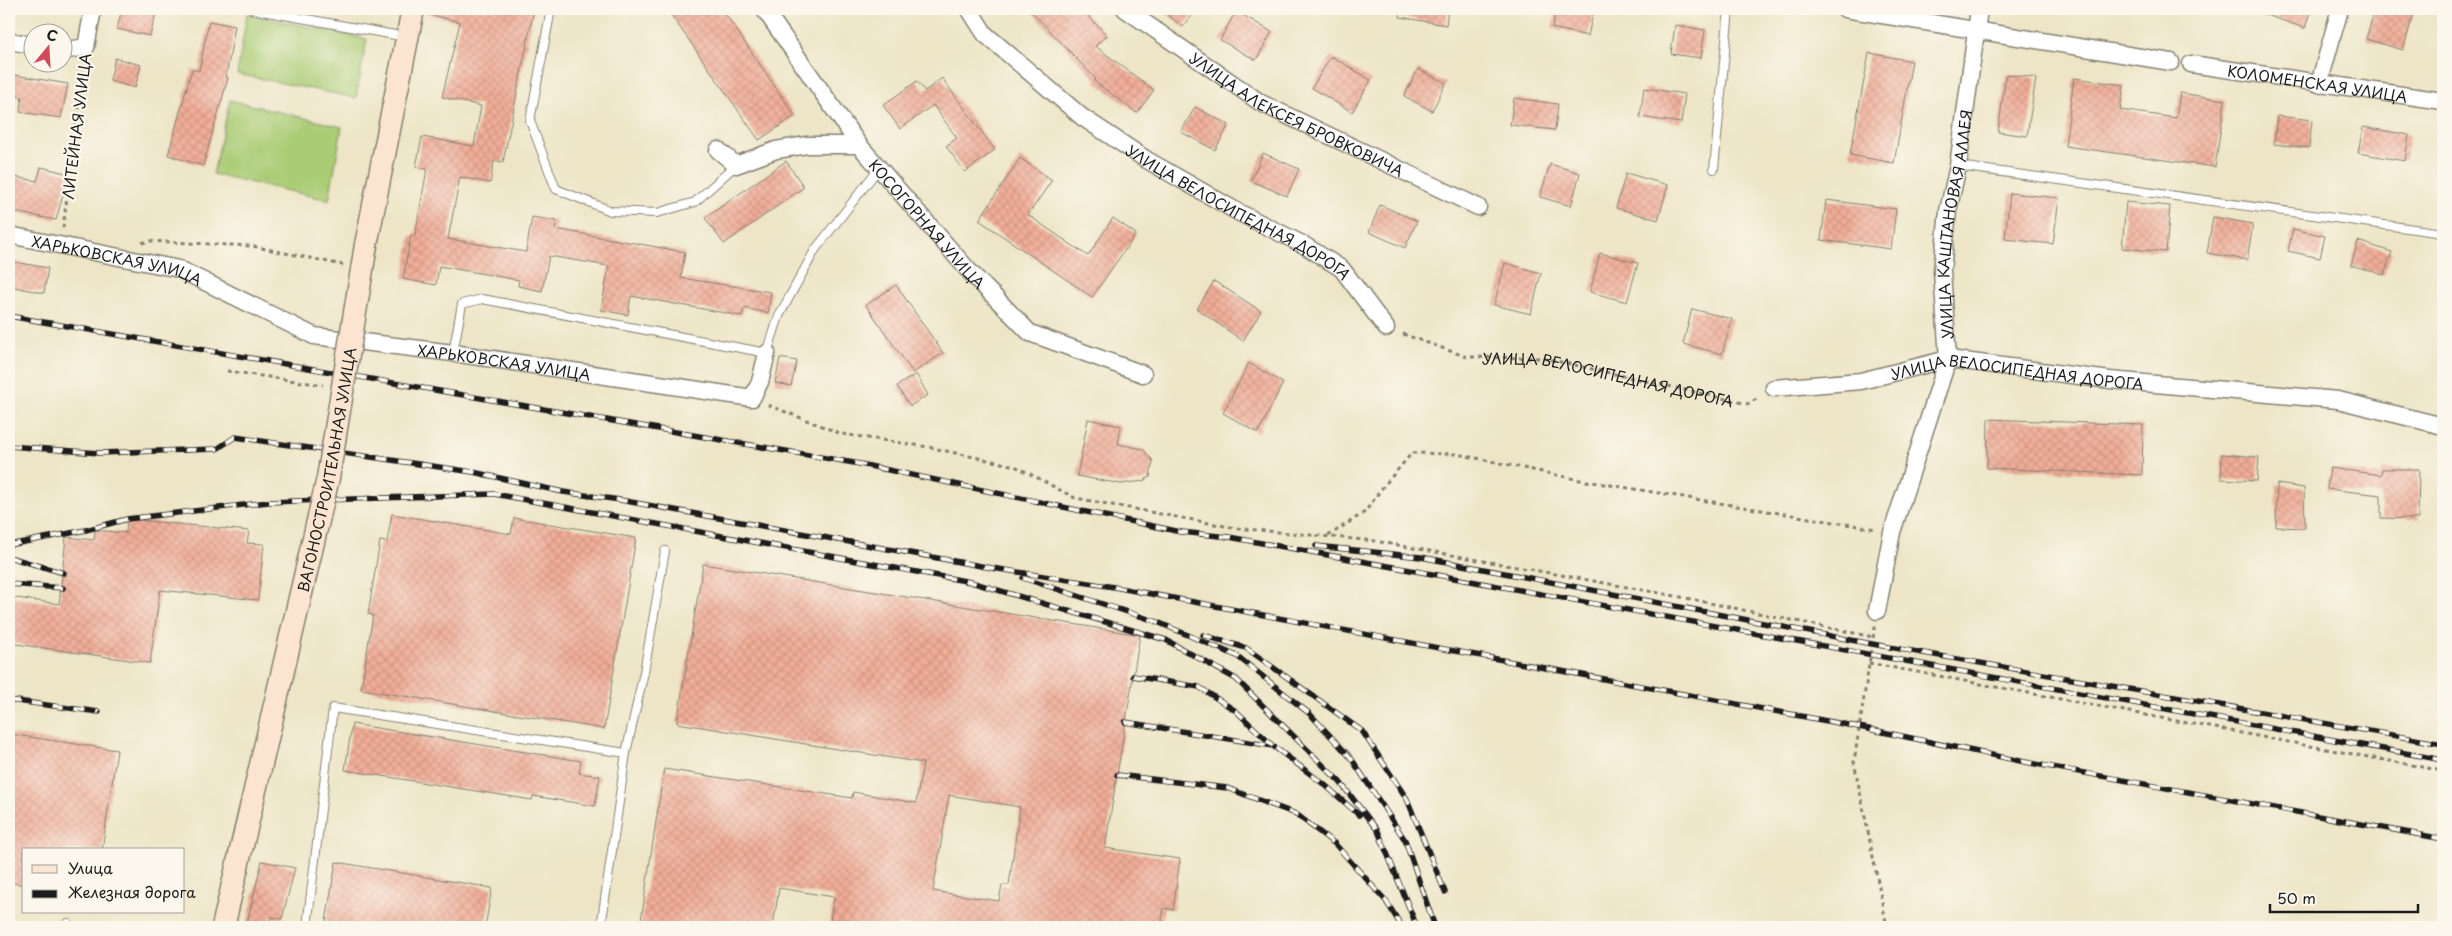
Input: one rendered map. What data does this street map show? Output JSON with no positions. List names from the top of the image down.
{
  "streets": {
    "main road": ["ВАГОНОСТРОИТЕЛЬНАЯ УЛИЦА"],
    "street": [
      "КОЛОМЕНСКАЯ УЛИЦА",
      "УЛИЦА АЛЕКСЕЯ БРОВКОВИЧА",
      "ЛИТЕЙНАЯ УЛИЦА",
      "УЛИЦА ВЕЛОСИПЕДНАЯ ДОРОГА",
      "КОСОГОРНАЯ УЛИЦА",
      "УЛИЦА КАШТАНОВАЯ АЛЛЕЯ",
      "ХАРЬКОВСКАЯ УЛИЦА"
    ]
  },
  "crossings": [
    ["ЛИТЕЙНАЯ УЛИЦА", "ХАРЬКОВСКАЯ УЛИЦА"],
    ["УЛИЦА ВЕЛОСИПЕДНАЯ ДОРОГА", "УЛИЦА КАШТАНОВАЯ АЛЛЕЯ"]
  ],
  "legend": ["Улица", "Железная дорога"],
  "scale_bar": "50 m",
  "north": "top"
}
